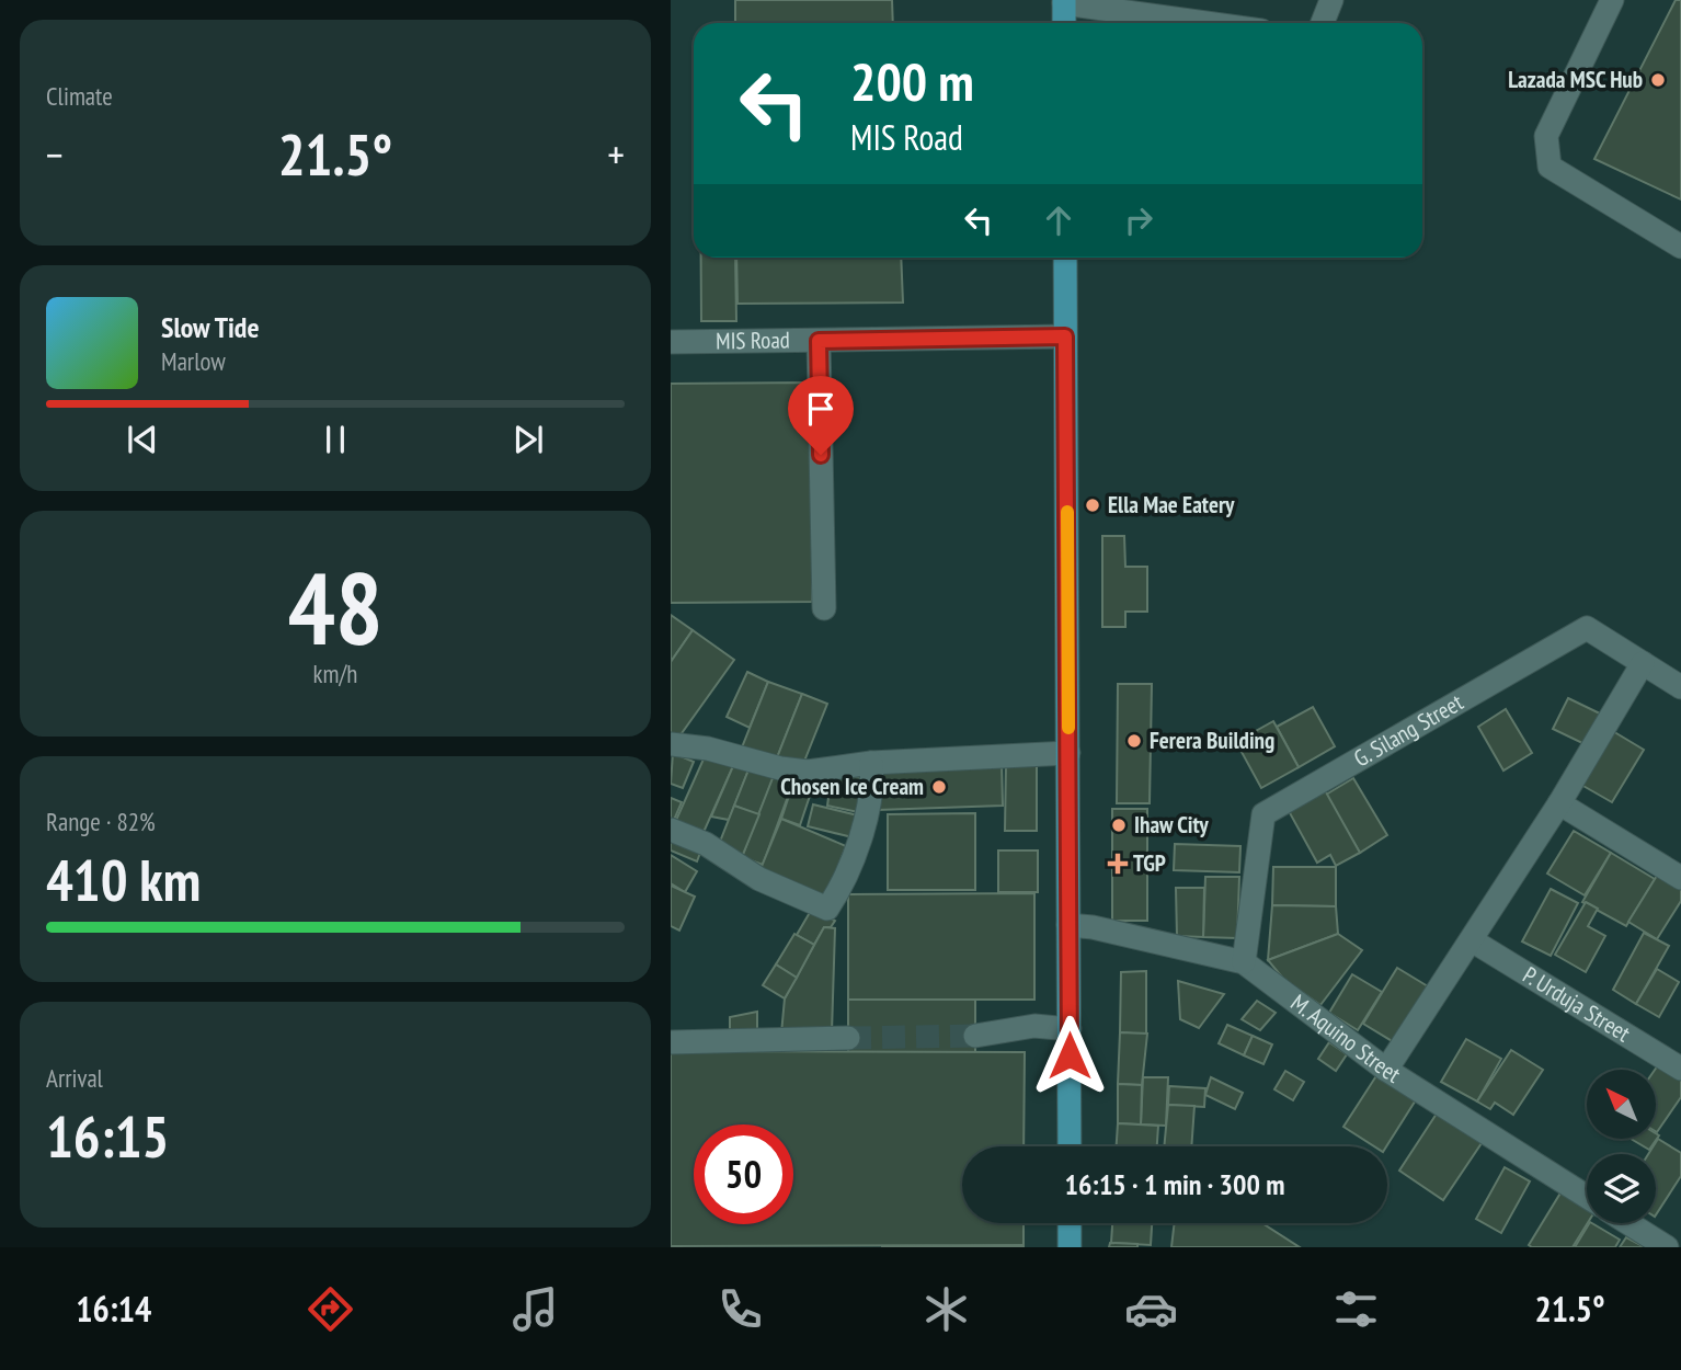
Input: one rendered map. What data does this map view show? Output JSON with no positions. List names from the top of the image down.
{
  "streets": {
    "street": [
      "MIS Road",
      "G. Silang Street",
      "P. Urduja Street",
      "M. Aquino Street"
    ]
  },
  "crossings": [
    ["G. Silang Street", "M. Aquino Street"]
  ],
  "places": {
    "other": [
      "Lazada MSC Hub",
      "Ella Mae Eatery",
      "Ferera Building",
      "Chosen Ice Cream",
      "Ihaw City"
    ],
    "health": ["TGP"]
  },
  "north": "top left",
  "page": {
    "tile": [
      "Climate",
      ["48", "km/h"],
      ["Range · 82%", "410 km"],
      ["Arrival", "16:15"]
    ],
    "turn": ["200 m", "MIS Road"],
    "heat": ["−", "21.5°", "+"],
    "song": ["Slow Tide", "Marlow"],
    "limit": "50",
    "trip": "16:15 · 1 min · 300 m",
    "tabs": ["16:14", "21.5°"]
  }
}
